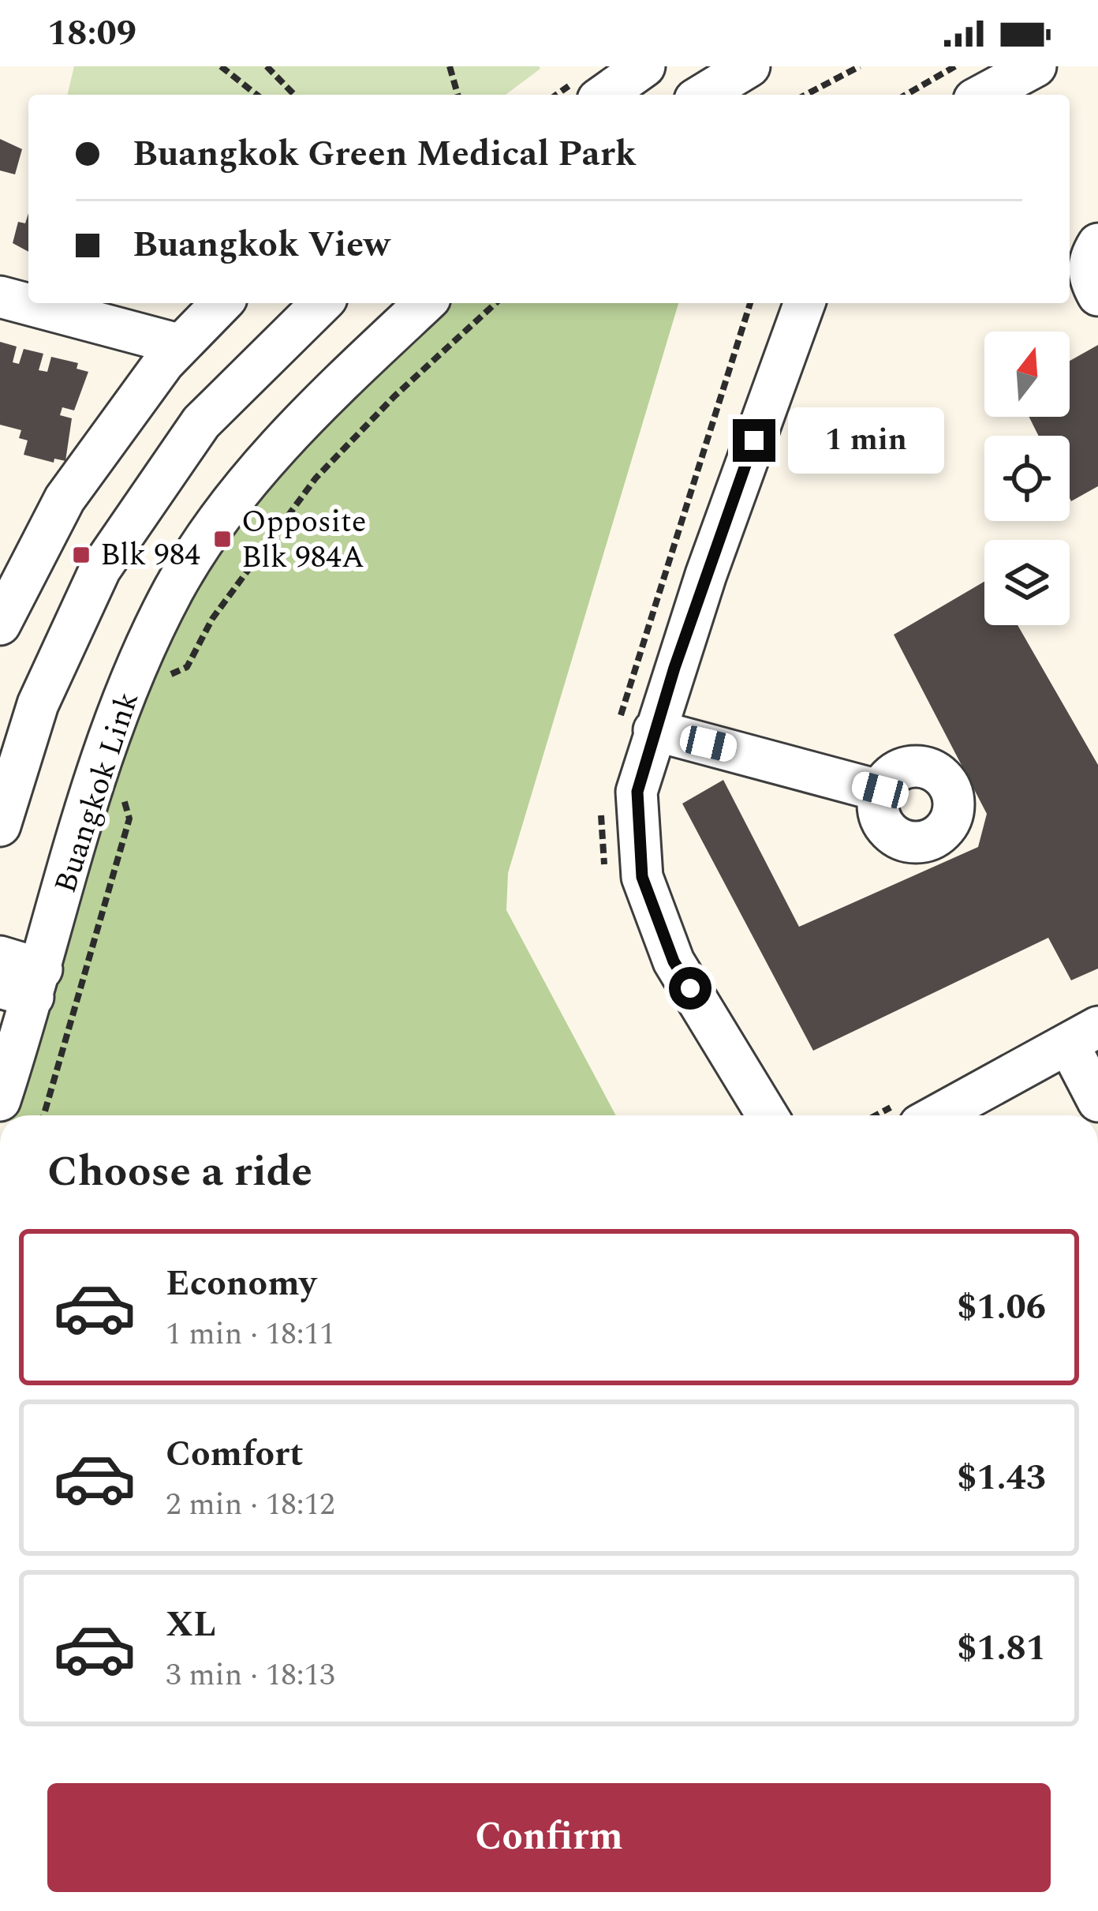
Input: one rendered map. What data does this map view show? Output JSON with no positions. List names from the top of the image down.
{
  "streets": {
    "street": ["Buangkok Link"]
  },
  "places": {
    "transit": ["Opposite Blk 984A", "Blk 984"]
  },
  "north": "top",
  "page": {
    "status": "18:09",
    "banner": ["Buangkok Green Medical Park", "Buangkok View"],
    "bubble": "1 min",
    "heading": "Choose a ride",
    "list": [
      {
        "name": "Economy",
        "note": "1 min · 18:11",
        "value": "$1.06"
      },
      {
        "name": "Comfort",
        "note": "2 min · 18:12",
        "value": "$1.43"
      },
      {
        "name": "XL",
        "note": "3 min · 18:13",
        "value": "$1.81"
      }
    ],
    "buttons": "Confirm"
  }
}
